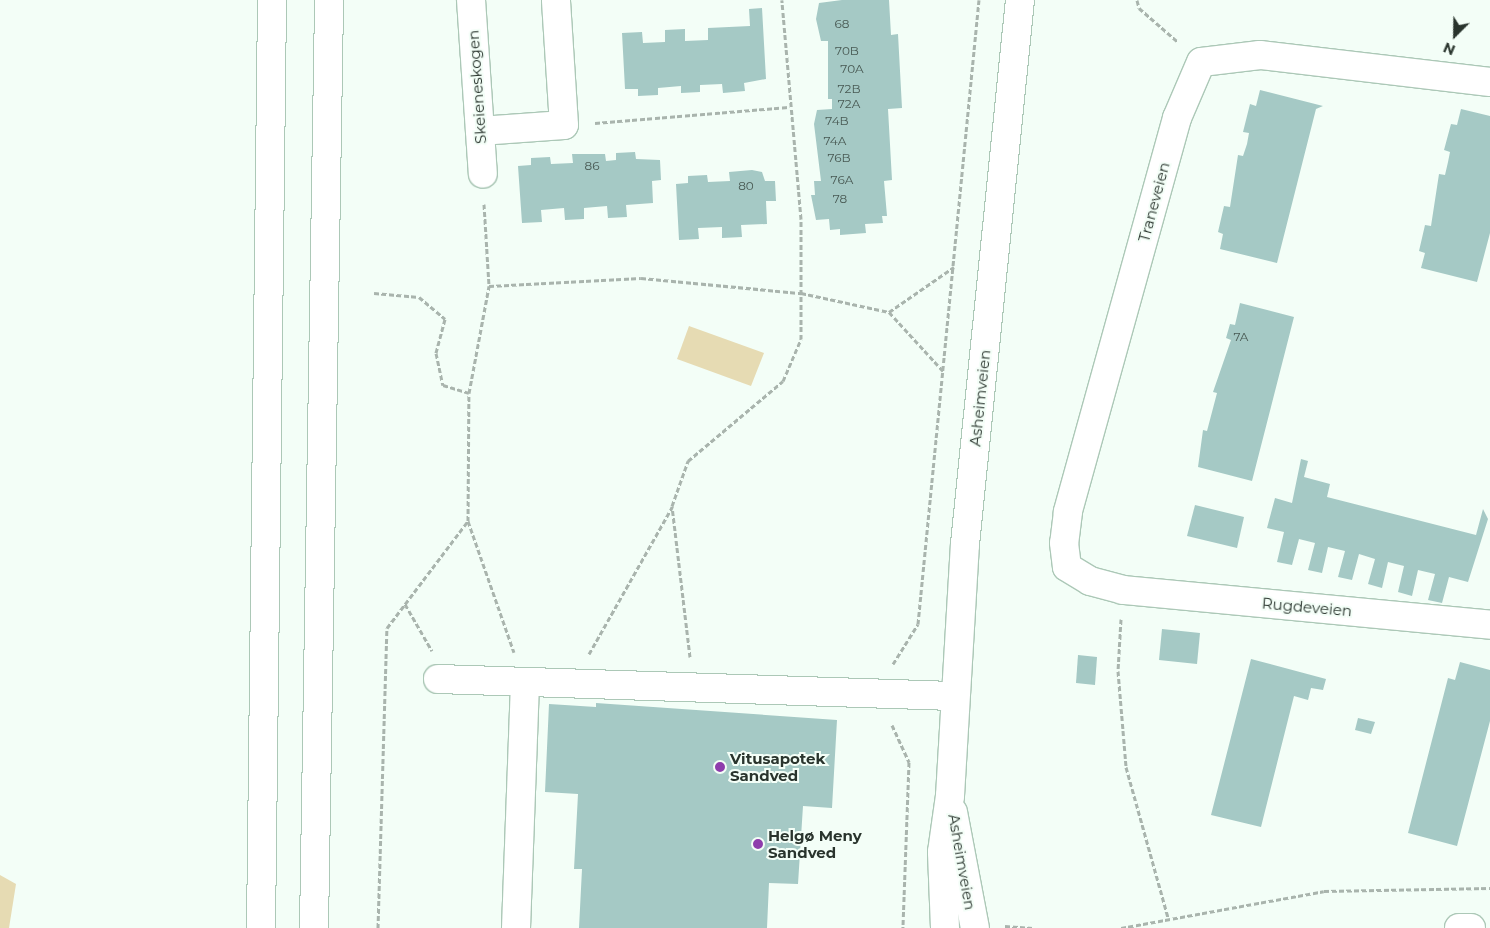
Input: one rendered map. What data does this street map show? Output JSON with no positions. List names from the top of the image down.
{
  "streets": {
    "main road": [
      "Skeieneskogen",
      "Traneveien",
      "Asheimveien",
      "Rugdeveien"
    ]
  },
  "crossings": [
    ["Traneveien", "Rugdeveien"]
  ],
  "places": ["Vitusapotek Sandved", "Helgø Meny Sandved"],
  "house_numbers": [
    "68",
    "70B",
    "70A",
    "72B",
    "72A",
    "74B",
    "74A",
    "76B",
    "86",
    "76A",
    "80",
    "78",
    "7A"
  ],
  "north": "bottom left"
}
